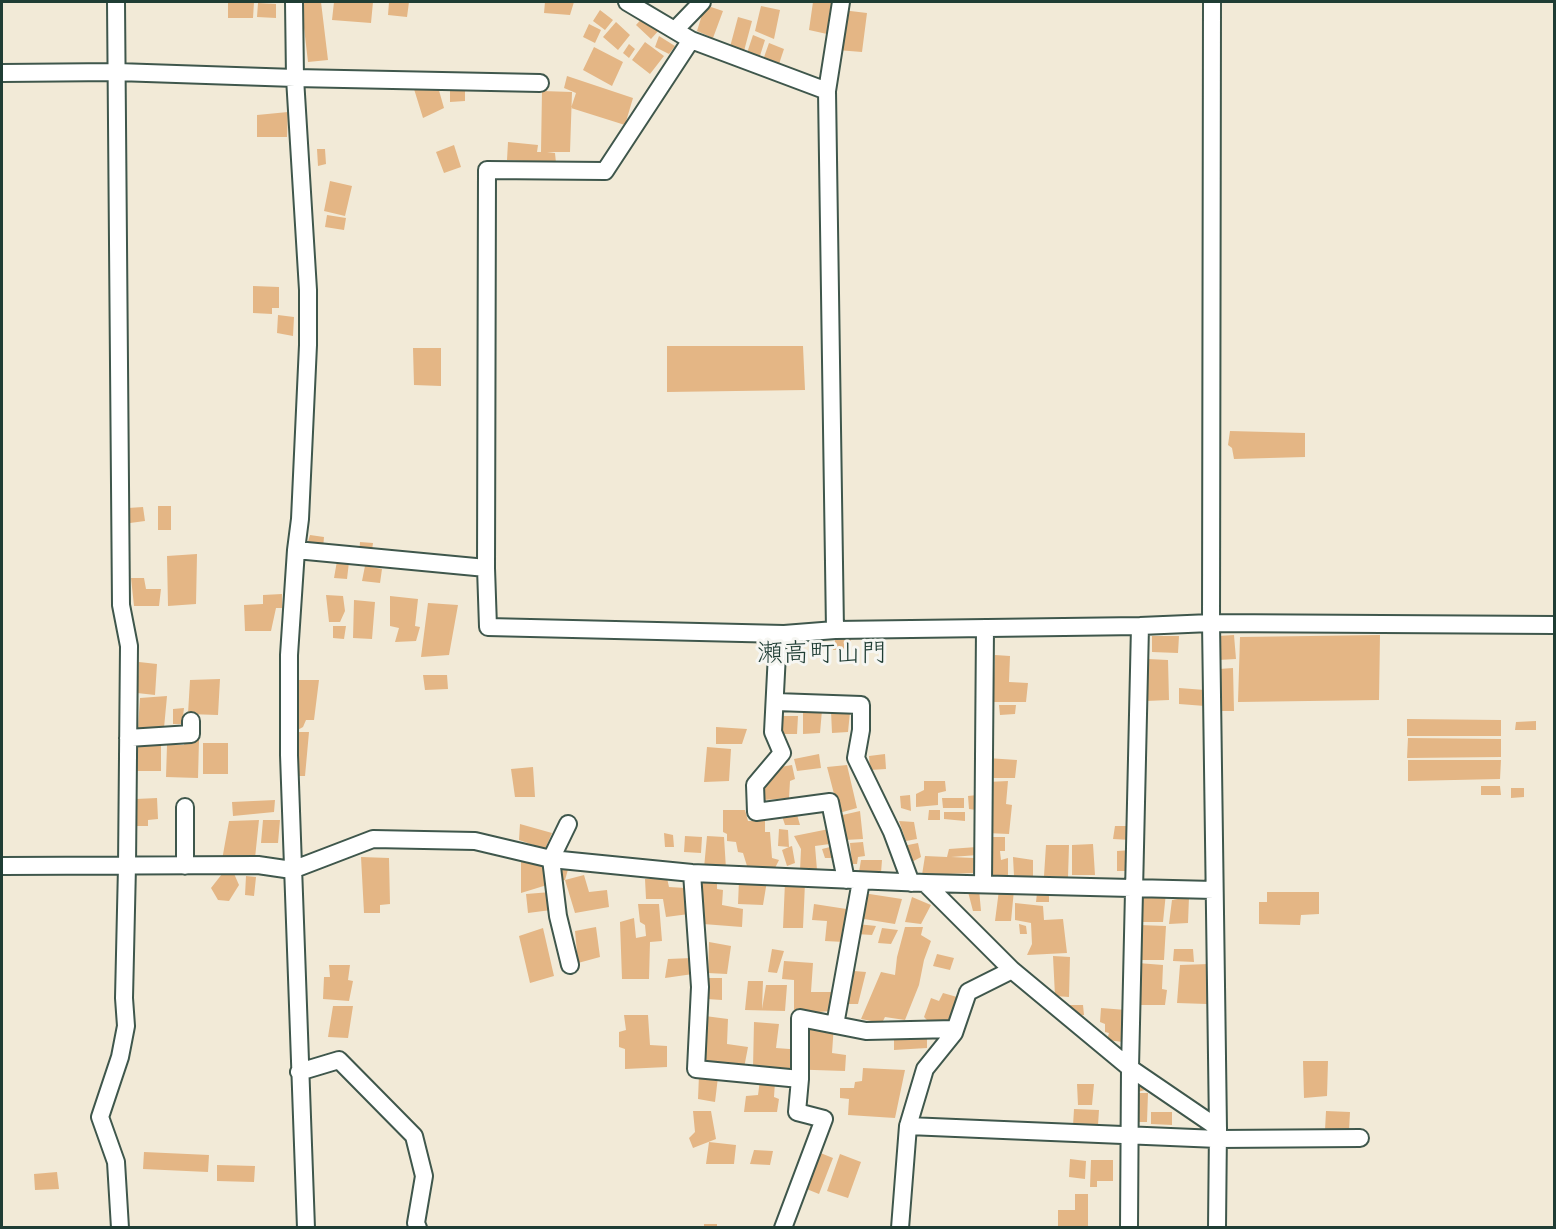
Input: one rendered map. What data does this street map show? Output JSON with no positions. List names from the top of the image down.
{
  "districts": ["瀬高町山門"]
}
